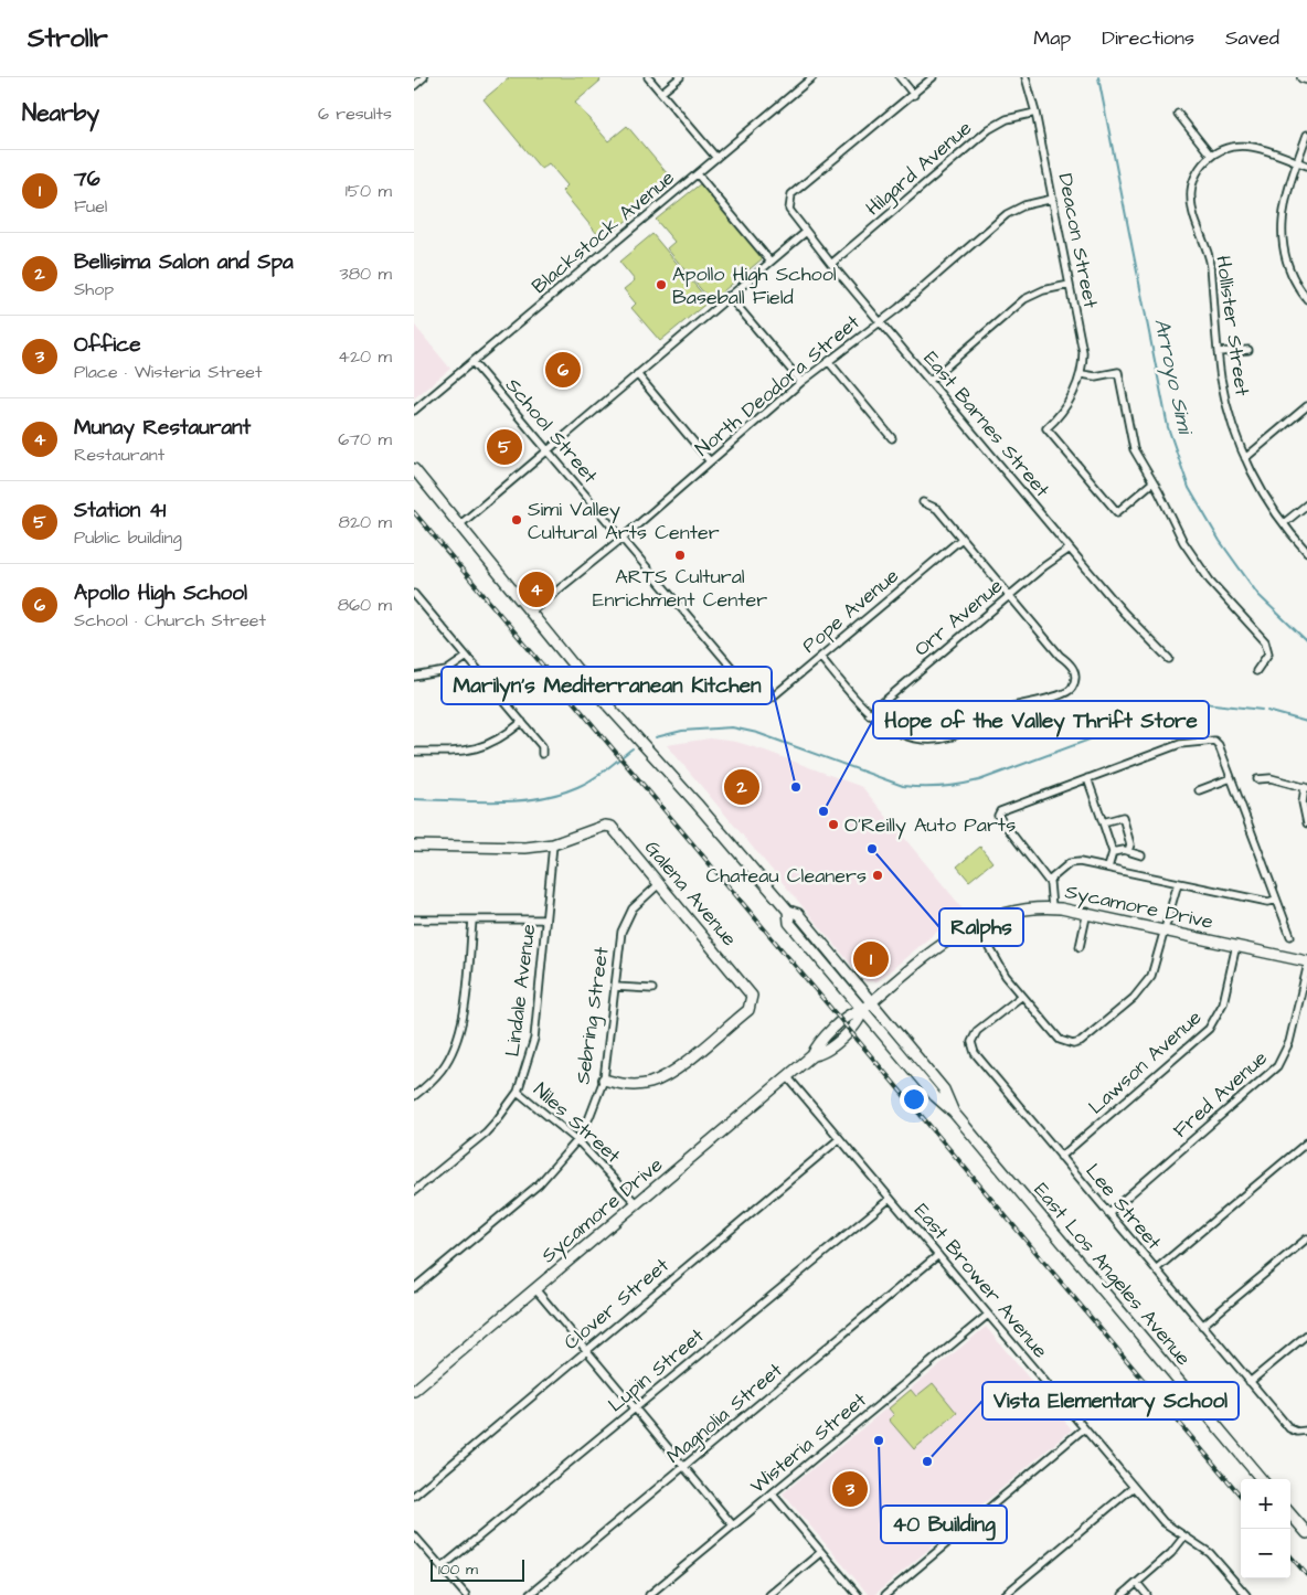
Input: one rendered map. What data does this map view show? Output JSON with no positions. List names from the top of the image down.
{
  "streets": {
    "main road": ["Galena Avenue", "Sycamore Drive", "East Los Angeles Avenue"],
    "street": [
      "Hilgard Avenue",
      "Blackstock Avenue",
      "Deacon Street",
      "Hollister Street",
      "North Deodora Street",
      "East Barnes Street",
      "School Street",
      "Pope Avenue",
      "Orr Avenue",
      "Lindale Avenue",
      "Sebring Street",
      "Lawson Avenue",
      "Fred Avenue",
      "Niles Street",
      "Lee Street",
      "East Brower Avenue",
      "Clover Street",
      "Lupin Street",
      "Magnolia Street",
      "Wisteria Street"
    ]
  },
  "crossings": [
    ["Hilgard Avenue", "Deacon Street"],
    ["Hilgard Avenue", "East Barnes Street"],
    ["Blackstock Avenue", "School Street"],
    ["Deacon Street", "North Deodora Street"],
    ["North Deodora Street", "East Barnes Street"],
    ["North Deodora Street", "School Street"],
    ["North Deodora Street", "East Los Angeles Avenue"],
    ["East Barnes Street", "Orr Avenue"],
    ["School Street", "Pope Avenue"],
    ["Galena Avenue", "Lindale Avenue"],
    ["Galena Avenue", "Sebring Street"],
    ["Sycamore Drive", "Lawson Avenue"],
    ["Sycamore Drive", "Niles Street"],
    ["Sycamore Drive", "East Los Angeles Avenue"],
    ["Sycamore Drive", "East Brower Avenue"],
    ["Lindale Avenue", "Niles Street"],
    ["Sebring Street", "Niles Street"],
    ["Lawson Avenue", "Lee Street"],
    ["Fred Avenue", "Lee Street"],
    ["East Brower Avenue", "Clover Street"],
    ["East Brower Avenue", "Lupin Street"],
    ["East Brower Avenue", "Magnolia Street"],
    ["East Brower Avenue", "Wisteria Street"]
  ],
  "water": ["Arroyo Simi"],
  "places": [
    "Apollo High School Baseball Field",
    "Simi Valley Cultural Arts Center",
    "ARTS Cultural Enrichment Center",
    "Marilyn's Mediterranean Kitchen",
    "Hope of the Valley Thrift Store",
    "O'Reilly Auto Parts",
    "Ralphs",
    "Chateau Cleaners",
    "40 Building",
    "Vista Elementary School"
  ],
  "scale_bar": "100 m",
  "page": {
    "header": "Strollr",
    "nav": ["Map", "Directions", "Saved"],
    "heading": ["Nearby", "6 results"],
    "list": [
      {
        "mark": "1",
        "name": "76",
        "note": "Fuel",
        "value": "150 m"
      },
      {
        "mark": "2",
        "name": "Bellisima Salon and Spa",
        "note": "Shop",
        "value": "380 m"
      },
      {
        "mark": "3",
        "name": "Office",
        "note": "Place · Wisteria Street",
        "value": "420 m"
      },
      {
        "mark": "4",
        "name": "Munay Restaurant",
        "note": "Restaurant",
        "value": "670 m"
      },
      {
        "mark": "5",
        "name": "Station 41",
        "note": "Public building",
        "value": "820 m"
      },
      {
        "mark": "6",
        "name": "Apollo High School",
        "note": "School · Church Street",
        "value": "860 m"
      }
    ],
    "pins": [
      "6",
      "5",
      "4",
      "2",
      "1",
      "3"
    ],
    "map_buttons": ["+", "−"],
    "scale": "100 m"
  }
}
